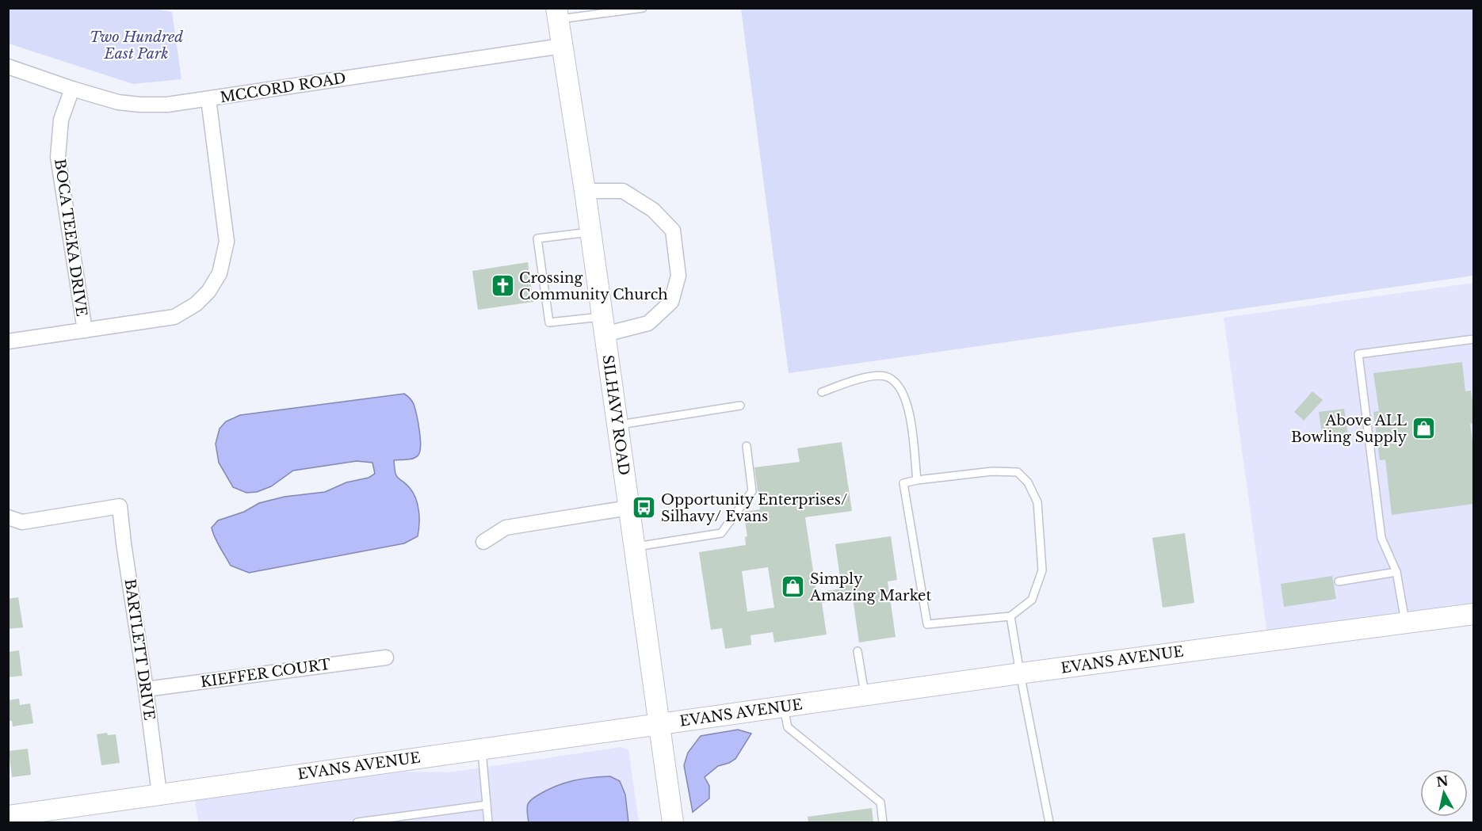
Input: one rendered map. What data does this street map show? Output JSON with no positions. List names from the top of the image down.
{
  "streets": {
    "street": [
      "MCCORD ROAD",
      "BOCA TEEKA DRIVE",
      "SILHAVY ROAD",
      "BARTLETT DRIVE",
      "EVANS AVENUE",
      "KIEFFER COURT"
    ]
  },
  "crossings": [
    ["MCCORD ROAD", "BOCA TEEKA DRIVE"],
    ["MCCORD ROAD", "SILHAVY ROAD"],
    ["SILHAVY ROAD", "EVANS AVENUE"],
    ["BARTLETT DRIVE", "EVANS AVENUE"],
    ["BARTLETT DRIVE", "KIEFFER COURT"]
  ],
  "parks": ["Two Hundred East Park"],
  "places": {
    "church": ["Crossing Community Church"],
    "shop": ["Above ALL Bowling Supply", "Simply Amazing Market"],
    "bus stop": ["Opportunity Enterprises/ Silhavy/ Evans"]
  },
  "north": "top"
}
